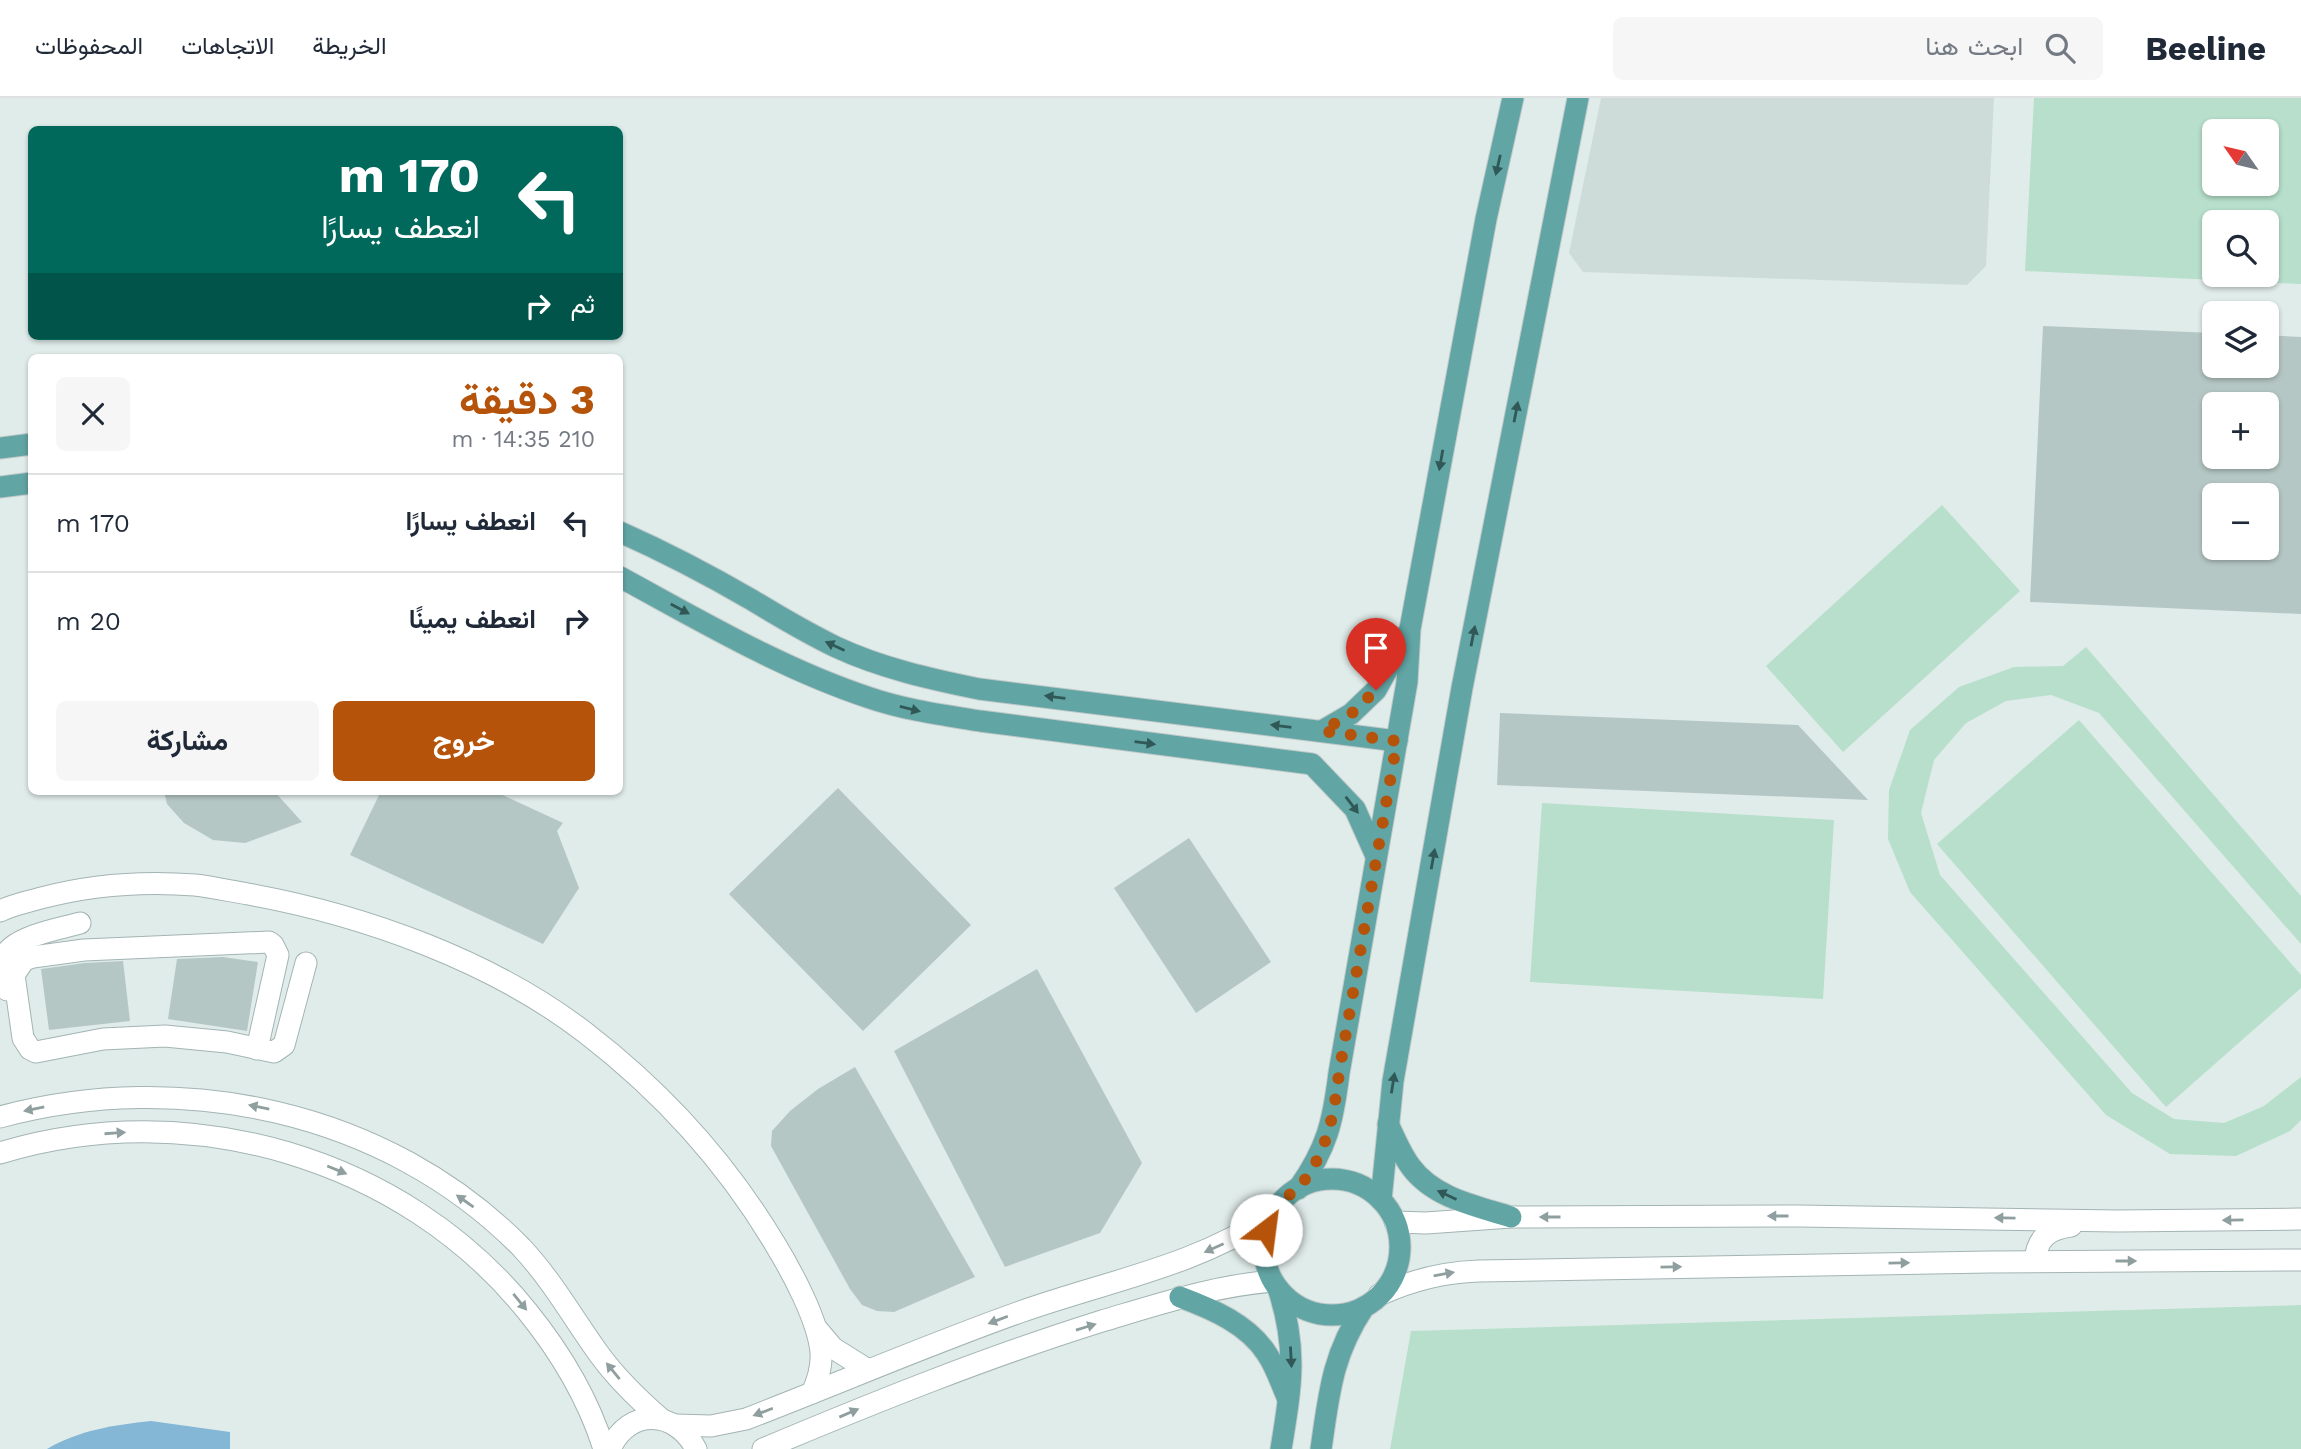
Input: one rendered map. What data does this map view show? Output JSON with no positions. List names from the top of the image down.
{
  "north": "top left",
  "page": {
    "header": "Beeline",
    "search": "ابحث هنا",
    "nav": ["الخريطة", "الاتجاهات", "المحفوظات"],
    "map_buttons": ["+", "−"],
    "turn": ["170 m", "انعطف يسارًا"],
    "then": "ثم",
    "heading": ["3 دقيقة", "210 m · 14:35"],
    "list": [
      {
        "name": "انعطف يسارًا",
        "value": "170 m"
      },
      {
        "name": "انعطف يمينًا",
        "value": "20 m"
      }
    ],
    "buttons": ["خروج", "مشاركة"]
  }
}
